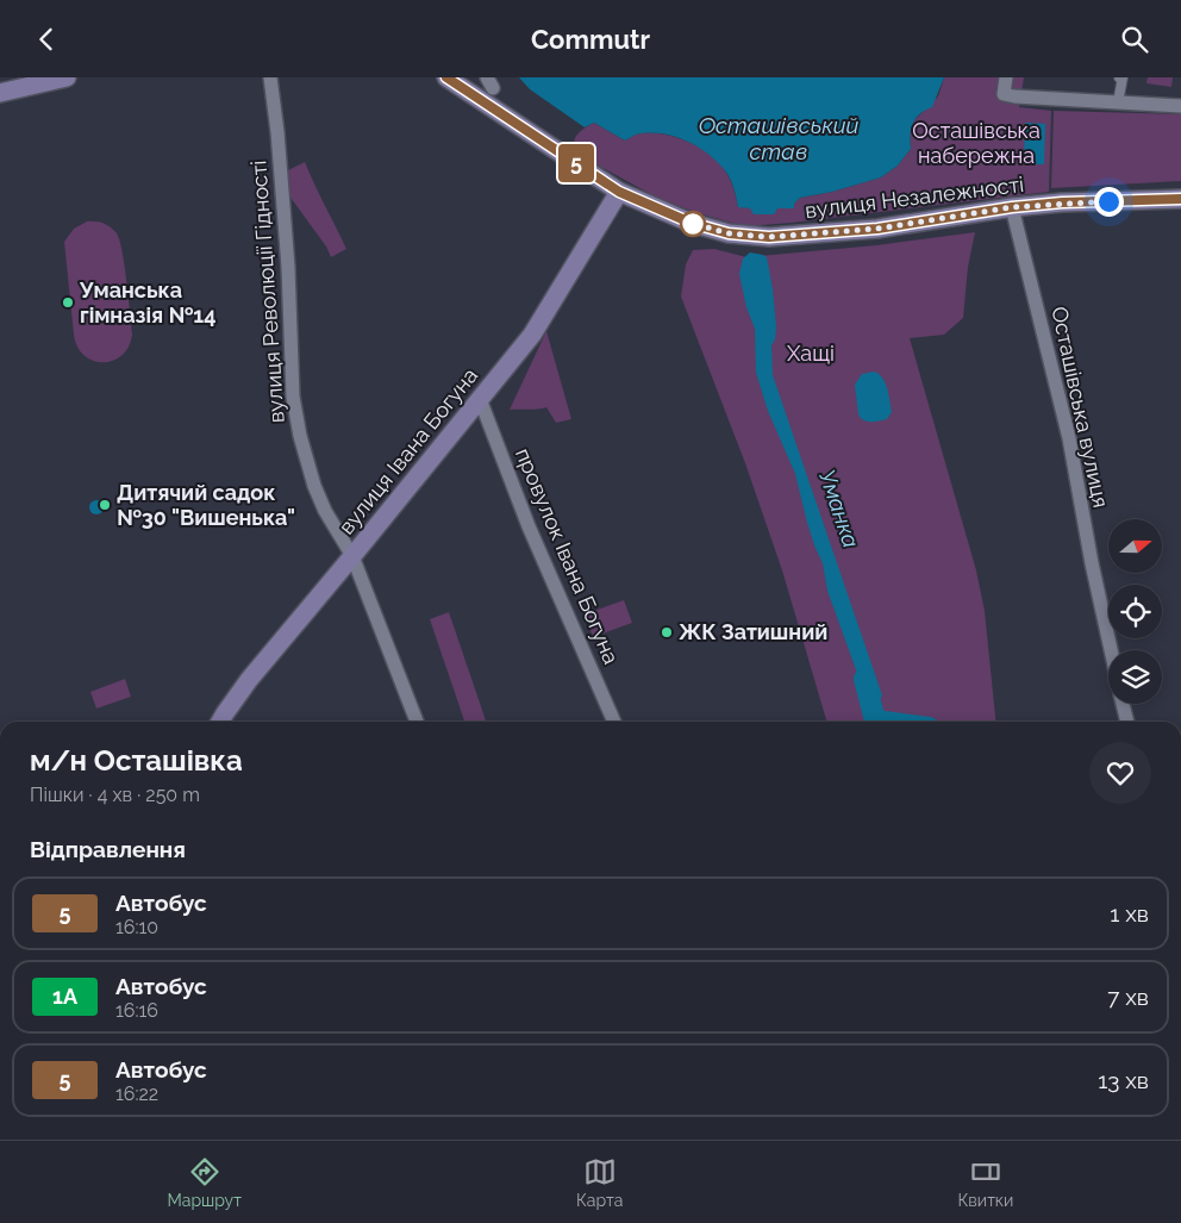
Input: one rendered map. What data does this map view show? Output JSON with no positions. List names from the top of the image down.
{
  "streets": {
    "main road": ["вулиця Незалежності", "вулиця Івана Богуна"],
    "street": ["вулиця Революції Гідності", "Осташівська вулиця", "провулок Івана Богуна"]
  },
  "crossings": [
    ["вулиця Незалежності", "Осташівська вулиця"],
    ["вулиця Незалежності", "вулиця Івана Богуна"],
    ["вулиця Революції Гідності", "вулиця Івана Богуна"],
    ["вулиця Івана Богуна", "провулок Івана Богуна"]
  ],
  "water": ["Осташівський став", "Уманка"],
  "parks": ["Осташівська набережна", "Хащі"],
  "places": ["Уманська гімназія №14", "Дитячий садок №30 \"Вишенька\"", "ЖК Затишний"],
  "lines": ["bus line 5"],
  "north": "right",
  "page": {
    "header": "Commutr",
    "on_map": "5",
    "heading": [
      ["м/н Осташівка", "Пішки · 4 хв · 250 m"],
      "Відправлення"
    ],
    "list": [
      {
        "mark": "5",
        "name": "Автобус",
        "note": "16:10",
        "value": "1 хв"
      },
      {
        "mark": "1А",
        "name": "Автобус",
        "note": "16:16",
        "value": "7 хв"
      },
      {
        "mark": "5",
        "name": "Автобус",
        "note": "16:22",
        "value": "13 хв"
      }
    ],
    "tabs": ["Маршрут", "Карта", "Квитки"]
  }
}
